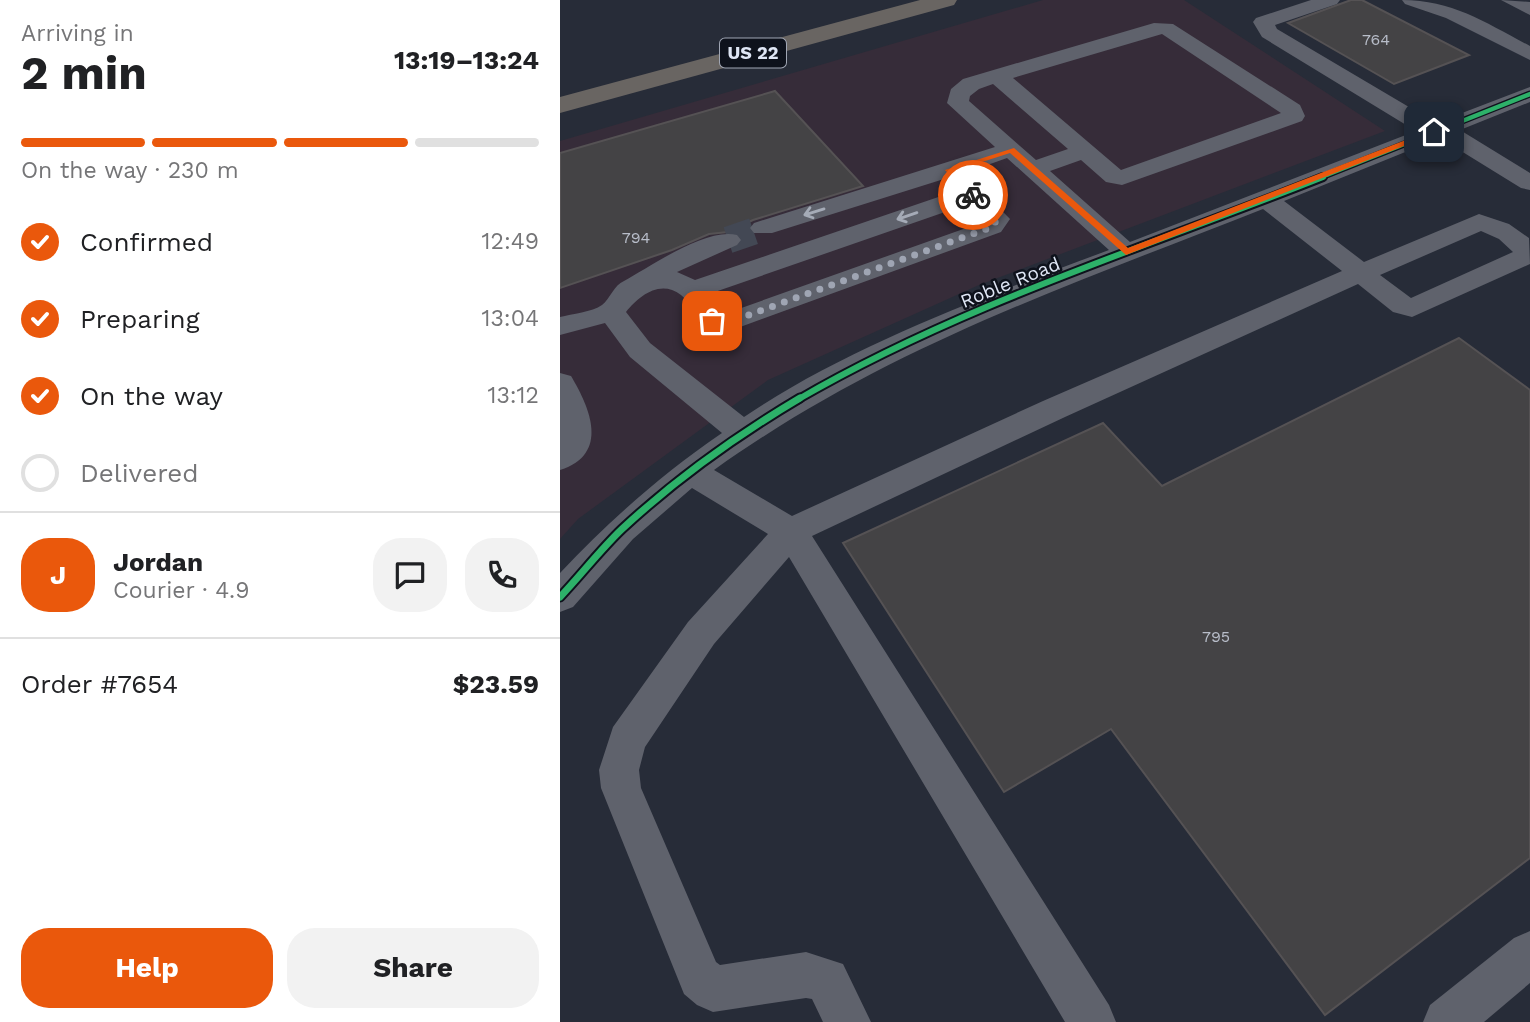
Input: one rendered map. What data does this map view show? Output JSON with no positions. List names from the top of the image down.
{
  "streets": {
    "highway": ["US 22"],
    "street": ["Roble Road"]
  },
  "house_numbers": ["764", "794", "795"],
  "page": {
    "heading": ["2 min", "Arriving in", "13:19–13:24"],
    "panel": [
      "Jordan",
      "Courier · 4.9",
      "Order #7654",
      "$23.59"
    ],
    "bar": "On the way · 230 m",
    "list": [
      ["Confirmed", "12:49"],
      ["Preparing", "13:04"],
      ["On the way", "13:12"],
      "Delivered"
    ],
    "round": "J",
    "buttons": ["Help", "Share"]
  }
}
